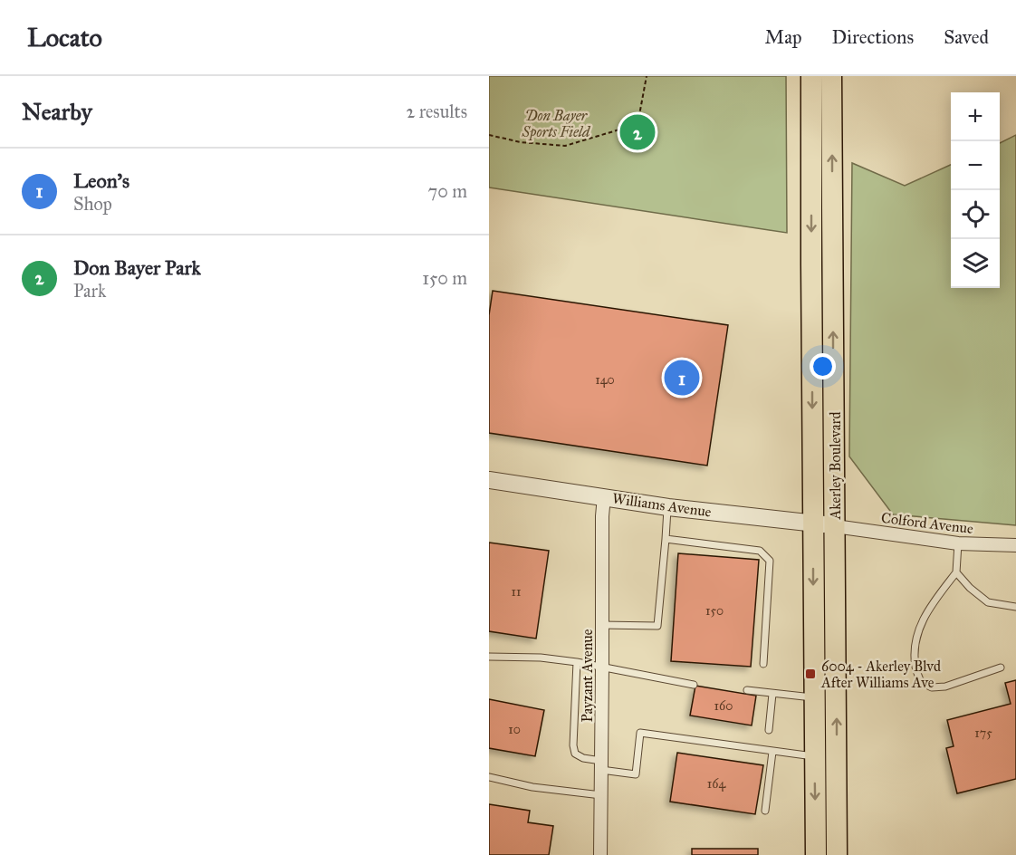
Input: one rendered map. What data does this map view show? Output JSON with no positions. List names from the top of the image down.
{
  "streets": {
    "main road": ["Akerley Boulevard"],
    "street": ["Williams Avenue", "Colford Avenue", "Payzant Avenue"]
  },
  "crossings": [
    ["Akerley Boulevard", "Williams Avenue"],
    ["Akerley Boulevard", "Colford Avenue"],
    ["Williams Avenue", "Colford Avenue"],
    ["Williams Avenue", "Payzant Avenue"]
  ],
  "parks": ["Don Bayer Sports Field"],
  "places": {
    "transit": ["6004 - Akerley Blvd After Williams Ave"]
  },
  "house_numbers": [
    "140",
    "11",
    "150",
    "160",
    "10",
    "175",
    "164"
  ],
  "page": {
    "header": "Locato",
    "nav": ["Map", "Directions", "Saved"],
    "heading": ["Nearby", "2 results"],
    "map_buttons": ["+", "−"],
    "pins": ["2", "1"],
    "list": [
      {
        "mark": "1",
        "name": "Leon's",
        "note": "Shop",
        "value": "70 m"
      },
      {
        "mark": "2",
        "name": "Don Bayer Park",
        "note": "Park",
        "value": "150 m"
      }
    ]
  }
}
